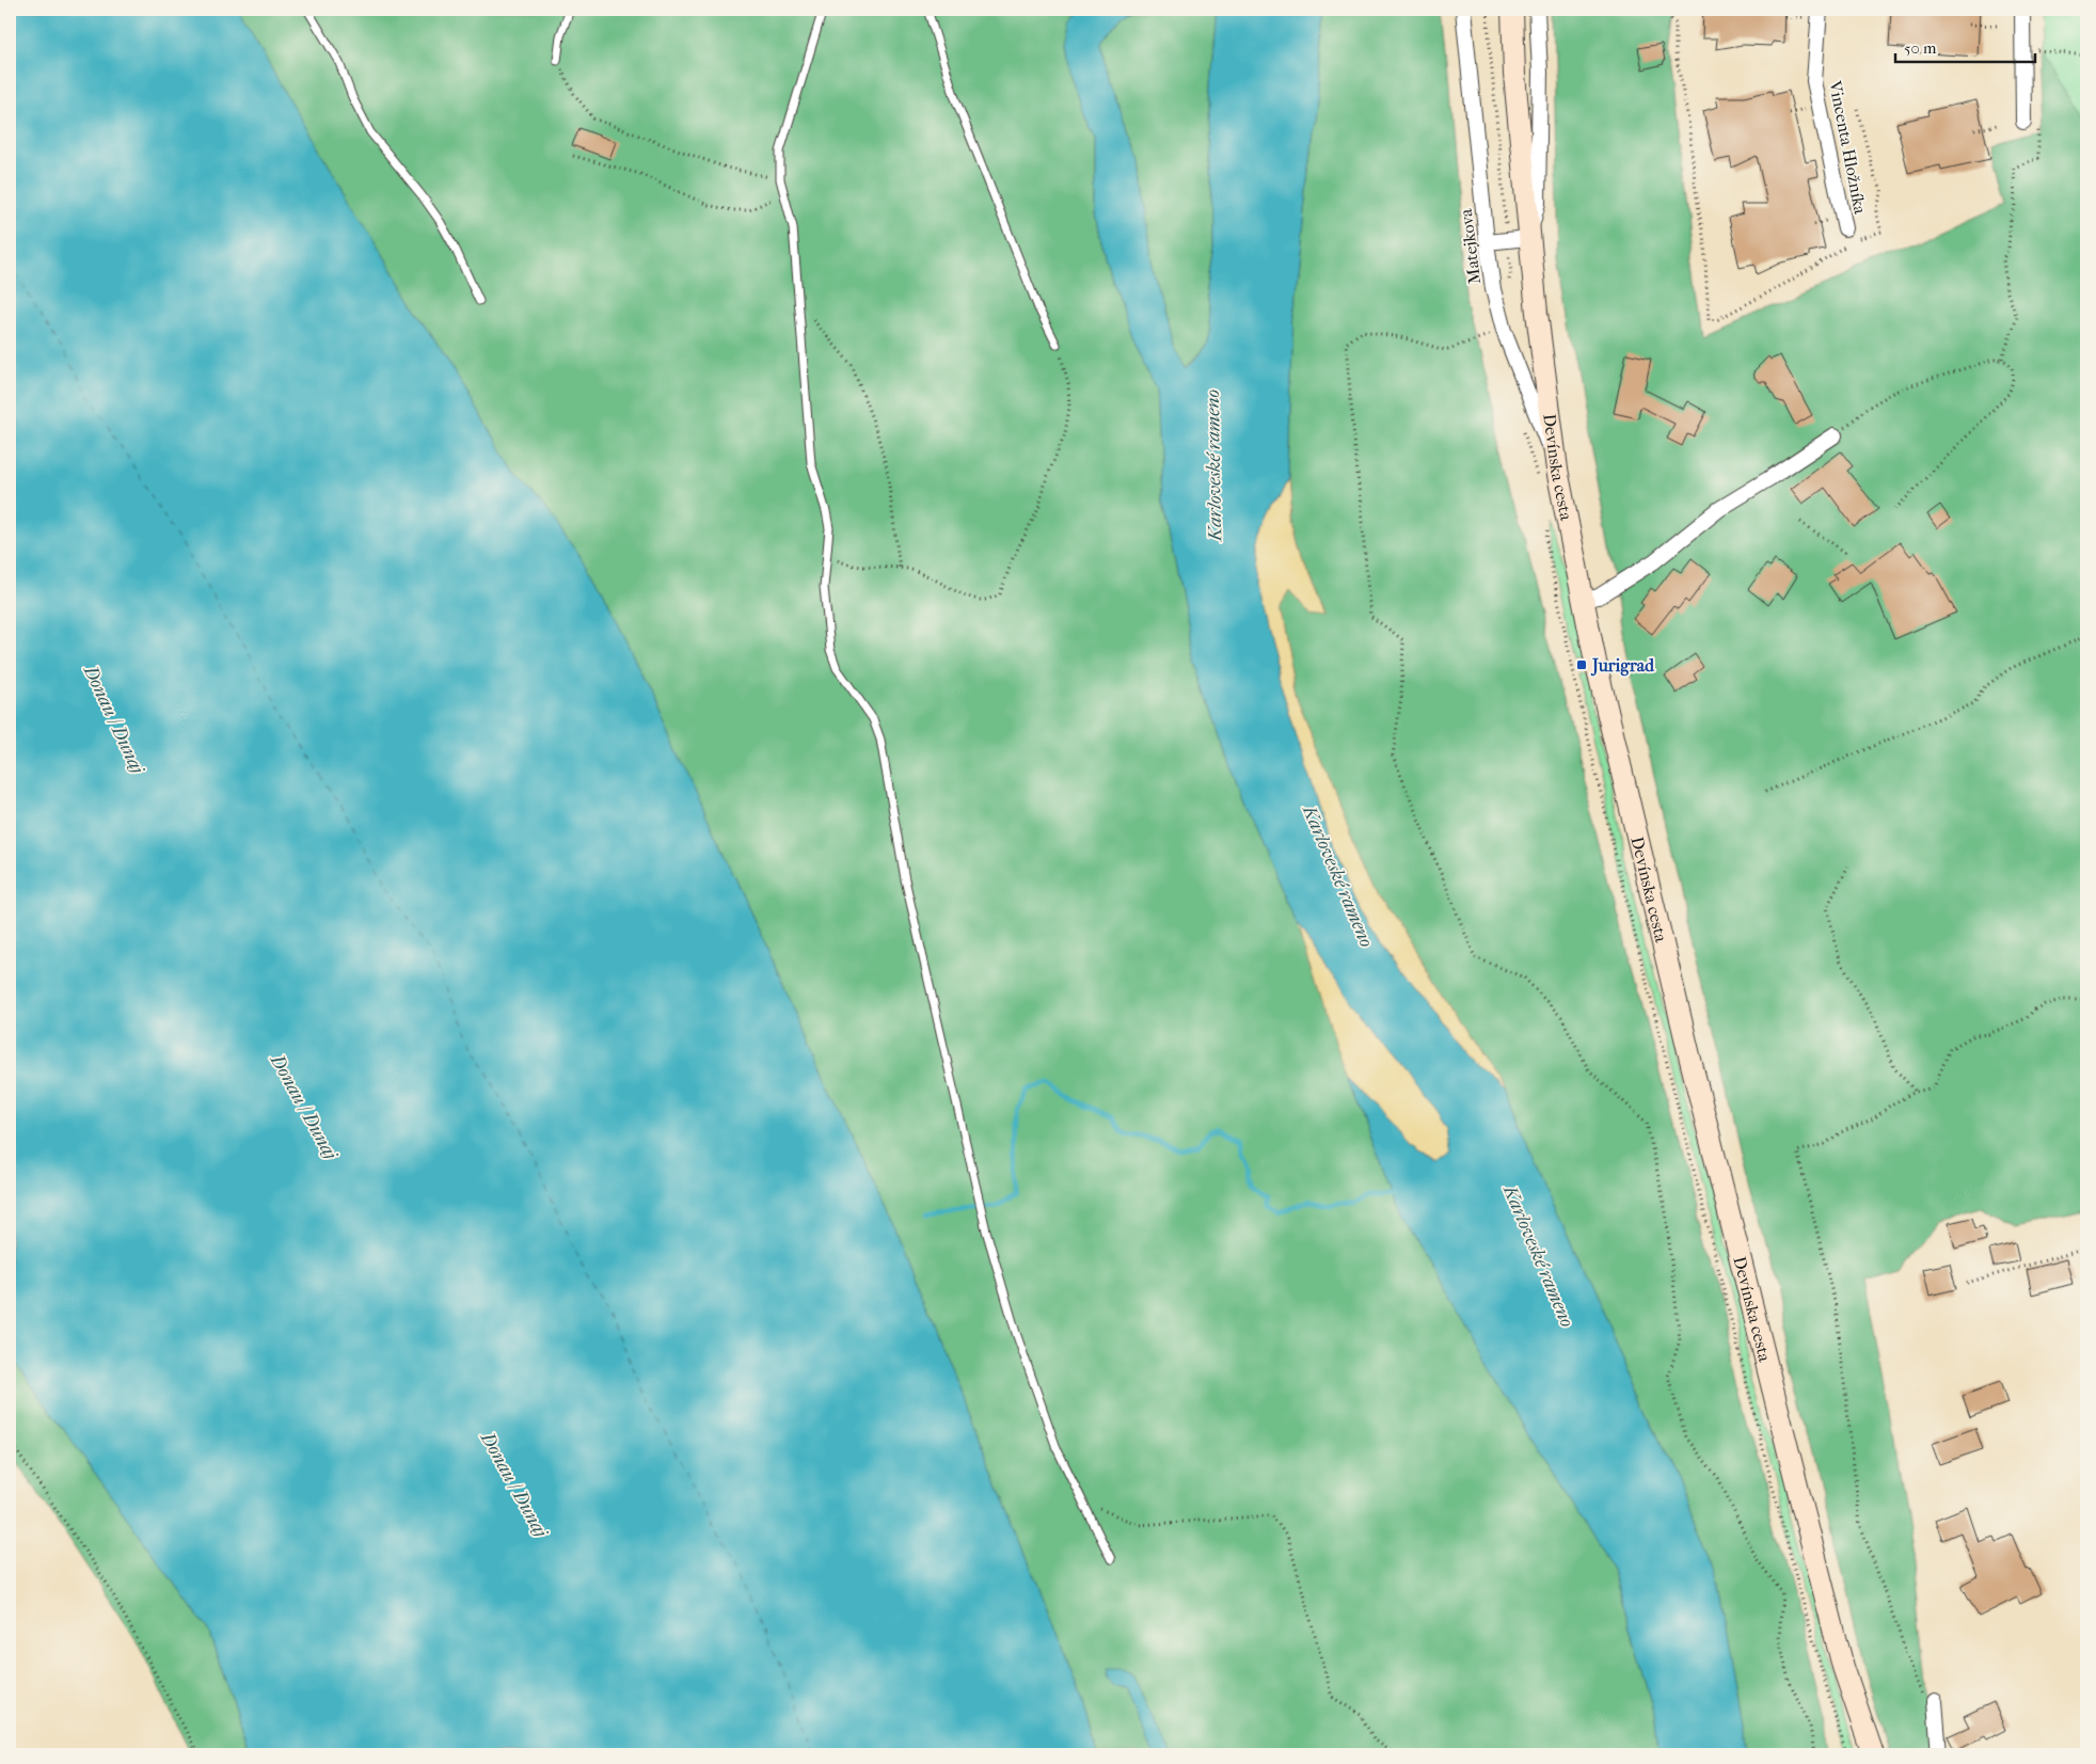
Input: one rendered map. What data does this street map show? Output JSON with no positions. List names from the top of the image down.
{
  "streets": {
    "street": ["Vincenta Hložníka", "Matejkova", "Devínska cesta"]
  },
  "crossings": [
    ["Matejkova", "Devínska cesta"]
  ],
  "water": ["Karloveské rameno", "Donau / Dunaj"],
  "places": {
    "transit": ["Jurigrad"]
  },
  "scale_bar": "50 m"
}
